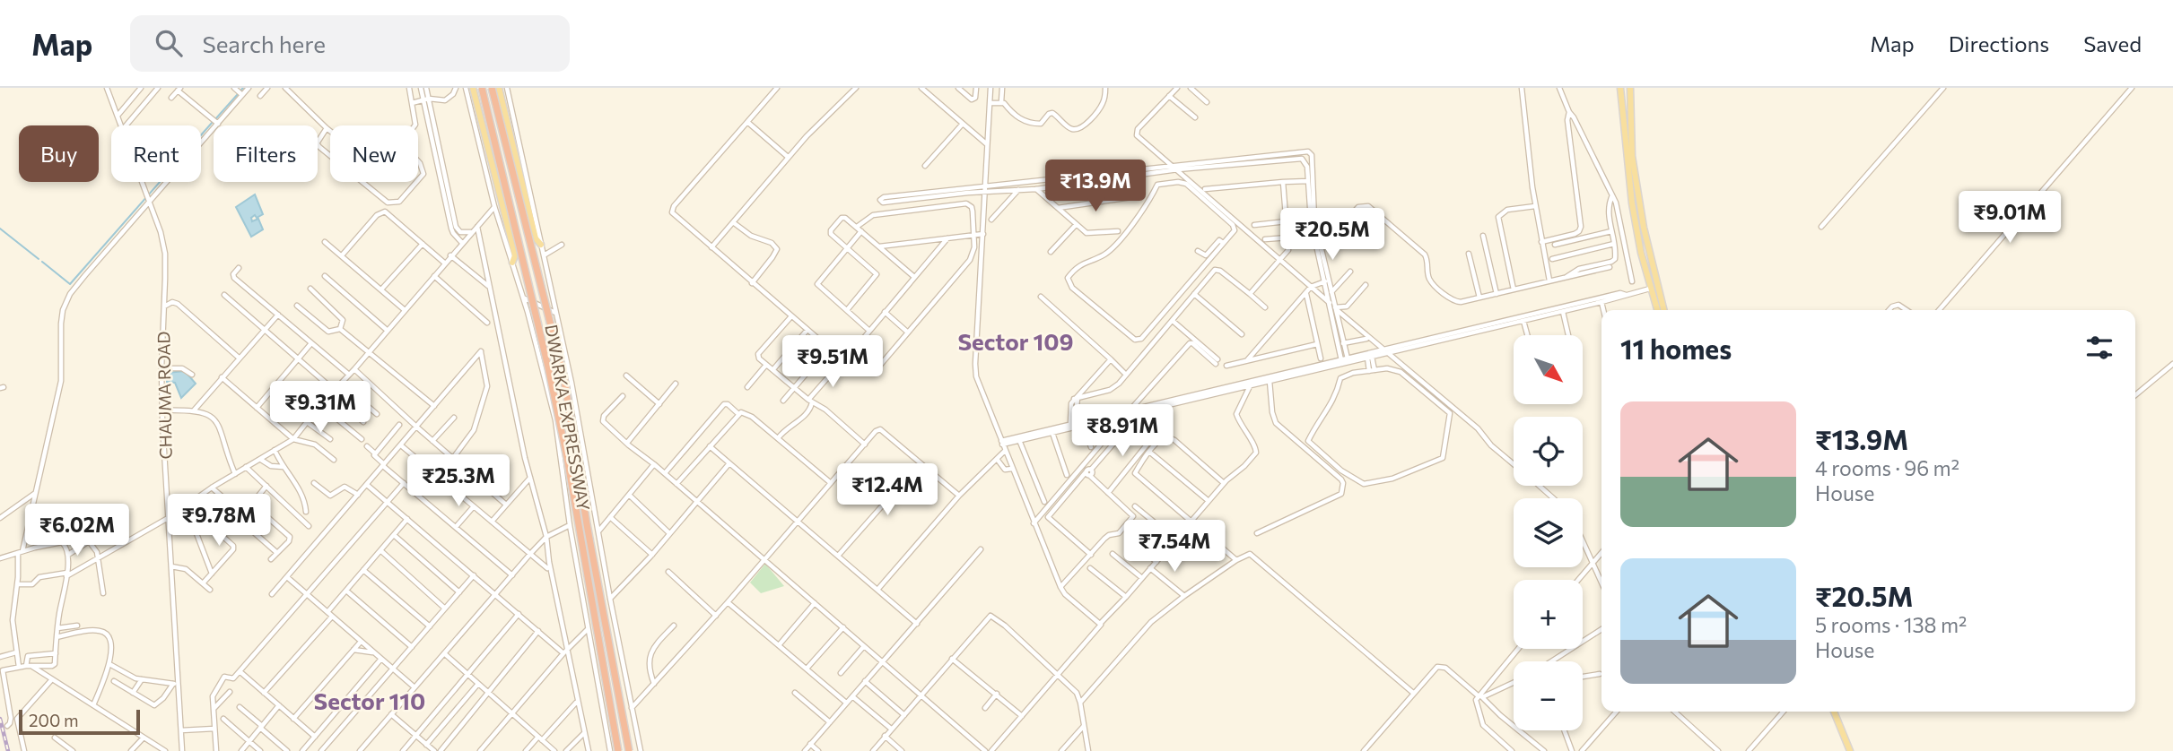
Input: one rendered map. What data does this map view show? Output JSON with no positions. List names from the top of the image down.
{
  "streets": {
    "highway": ["DWARKA EXPRESSWAY"],
    "street": ["CHAUMA ROAD"]
  },
  "districts": ["Sector 109", "Sector 110"],
  "scale_bar": "200 m",
  "north": "bottom right",
  "page": {
    "header": "Map",
    "search": "Search here",
    "nav": ["Map", "Directions", "Saved"],
    "chip": [
      "Buy",
      "Rent",
      "Filters",
      "New"
    ],
    "price": [
      "₹13.9M",
      "₹9.01M",
      "₹20.5M",
      "₹9.51M",
      "₹9.31M",
      "₹8.91M",
      "₹25.3M",
      "₹12.4M",
      "₹9.78M",
      "₹6.02M",
      "₹7.54M"
    ],
    "heading": "11 homes",
    "map_buttons": ["+", "−"],
    "list": [
      {
        "name": "₹13.9M",
        "note": "4 rooms · 96 m² · House"
      },
      {
        "name": "₹20.5M",
        "note": "5 rooms · 138 m² · House"
      }
    ],
    "scale": "200 m"
  }
}
